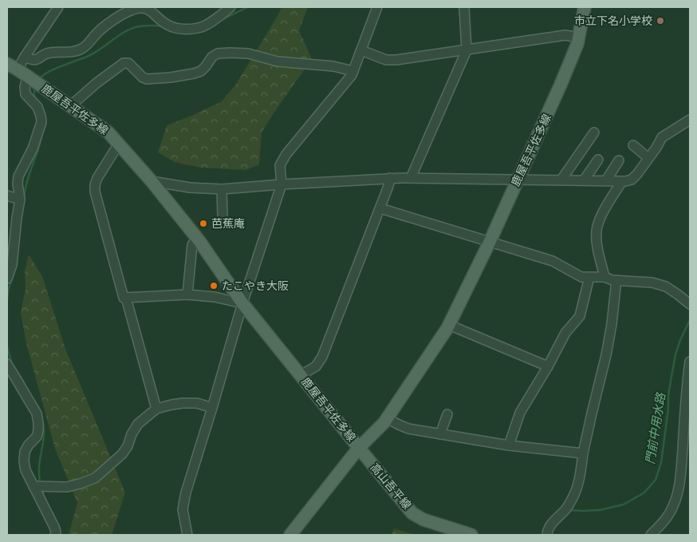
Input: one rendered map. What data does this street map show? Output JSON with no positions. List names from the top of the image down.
{
  "streets": {
    "main road": ["鹿屋吾平佐多線", "高山吾平線"]
  },
  "crossings": [
    ["鹿屋吾平佐多線", "高山吾平線"]
  ],
  "water": ["門前中用水路"],
  "places": ["市立下名小学校", "芭蕉庵", "たこやき大阪"]
}
